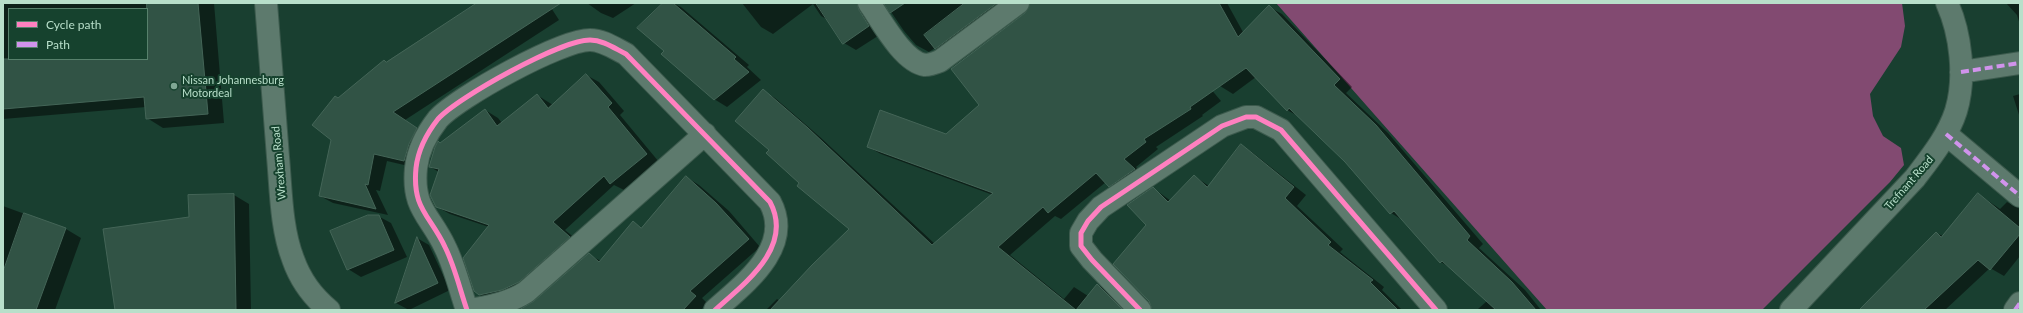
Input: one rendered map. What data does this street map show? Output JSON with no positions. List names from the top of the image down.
{
  "streets": {
    "street": ["Wrexham Road", "Trefnant Road"]
  },
  "places": ["Nissan Johannesburg Motordeal"],
  "legend": ["Cycle path", "Path"]
}
